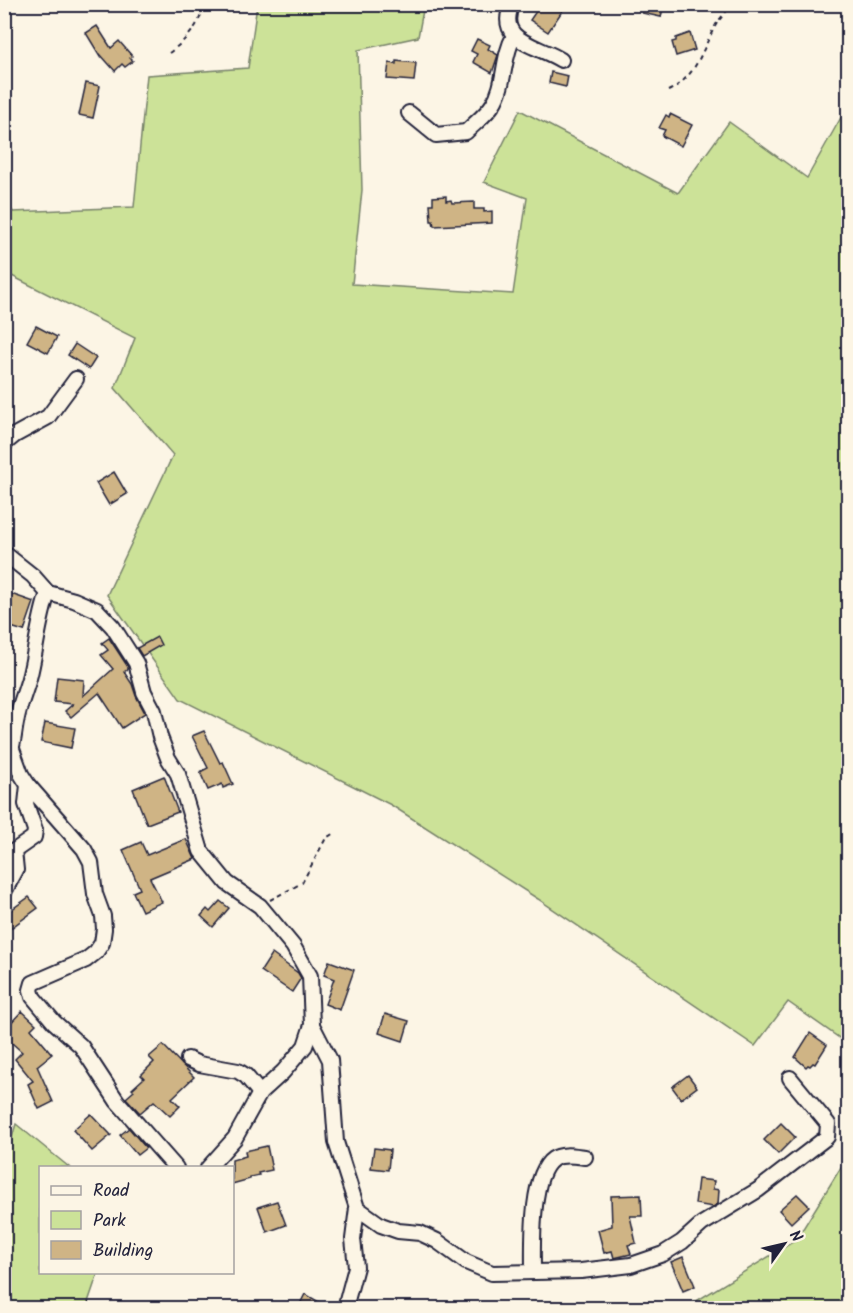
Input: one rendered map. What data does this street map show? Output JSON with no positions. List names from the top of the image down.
{
  "legend": ["Road", "Park", "Building"],
  "north": "top right"
}
